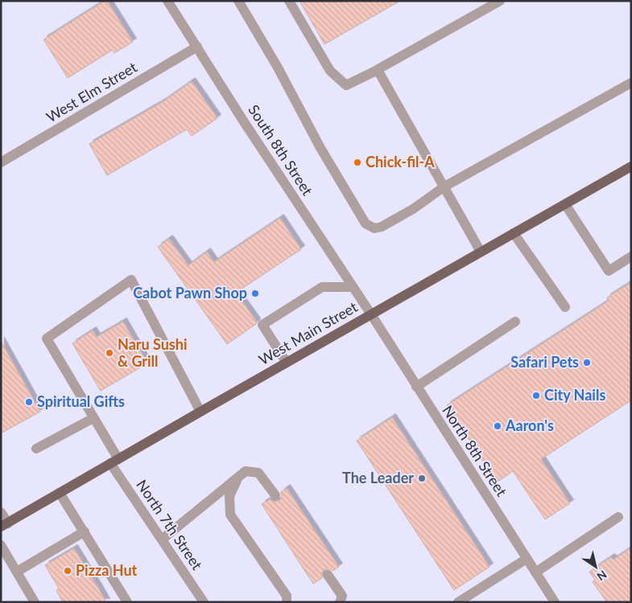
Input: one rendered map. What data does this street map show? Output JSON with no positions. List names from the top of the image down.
{
  "streets": {
    "main road": ["West Main Street"],
    "street": [
      "West Elm Street",
      "South 8th Street",
      "North 8th Street",
      "North 7th Street"
    ]
  },
  "crossings": [
    ["West Elm Street", "South 8th Street"],
    ["South 8th Street", "West Main Street"],
    ["South 8th Street", "North 8th Street"],
    ["West Main Street", "North 8th Street"],
    ["West Main Street", "North 7th Street"]
  ],
  "places": [
    "Chick-fil-A",
    "Cabot Pawn Shop",
    "Naru Sushi & Grill",
    "Safari Pets",
    "City Nails",
    "Spiritual Gifts",
    "Aaron's",
    "The Leader",
    "Pizza Hut"
  ],
  "north": "bottom right"
}
